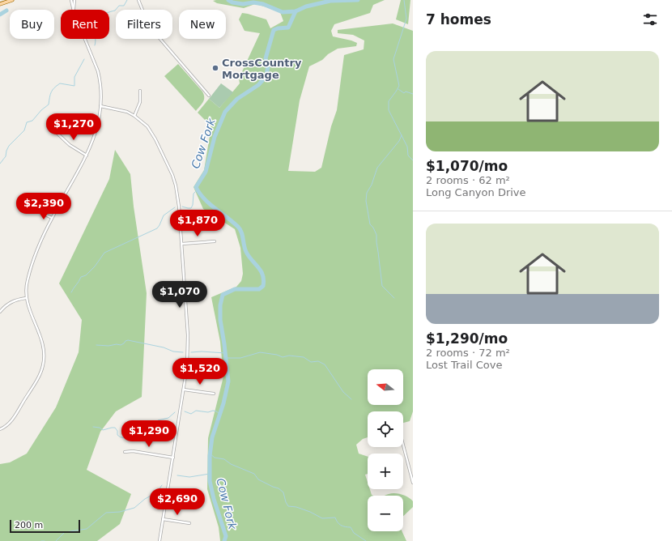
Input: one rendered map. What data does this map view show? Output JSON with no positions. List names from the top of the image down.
{
  "water": ["Cow Fork"],
  "places": ["CrossCountry Mortgage"],
  "scale_bar": "200 m",
  "north": "left",
  "page": {
    "heading": "7 homes",
    "chip": [
      "Buy",
      "Rent",
      "Filters",
      "New"
    ],
    "list": [
      {
        "name": "$1,070/mo",
        "note": "2 rooms · 62 m² · Long Canyon Drive"
      },
      {
        "name": "$1,290/mo",
        "note": "2 rooms · 72 m² · Lost Trail Cove"
      }
    ],
    "price": [
      "$1,270",
      "$2,390",
      "$1,870",
      "$1,070",
      "$1,520",
      "$1,290",
      "$2,690"
    ],
    "map_buttons": ["+", "−"],
    "scale": "200 m"
  }
}
